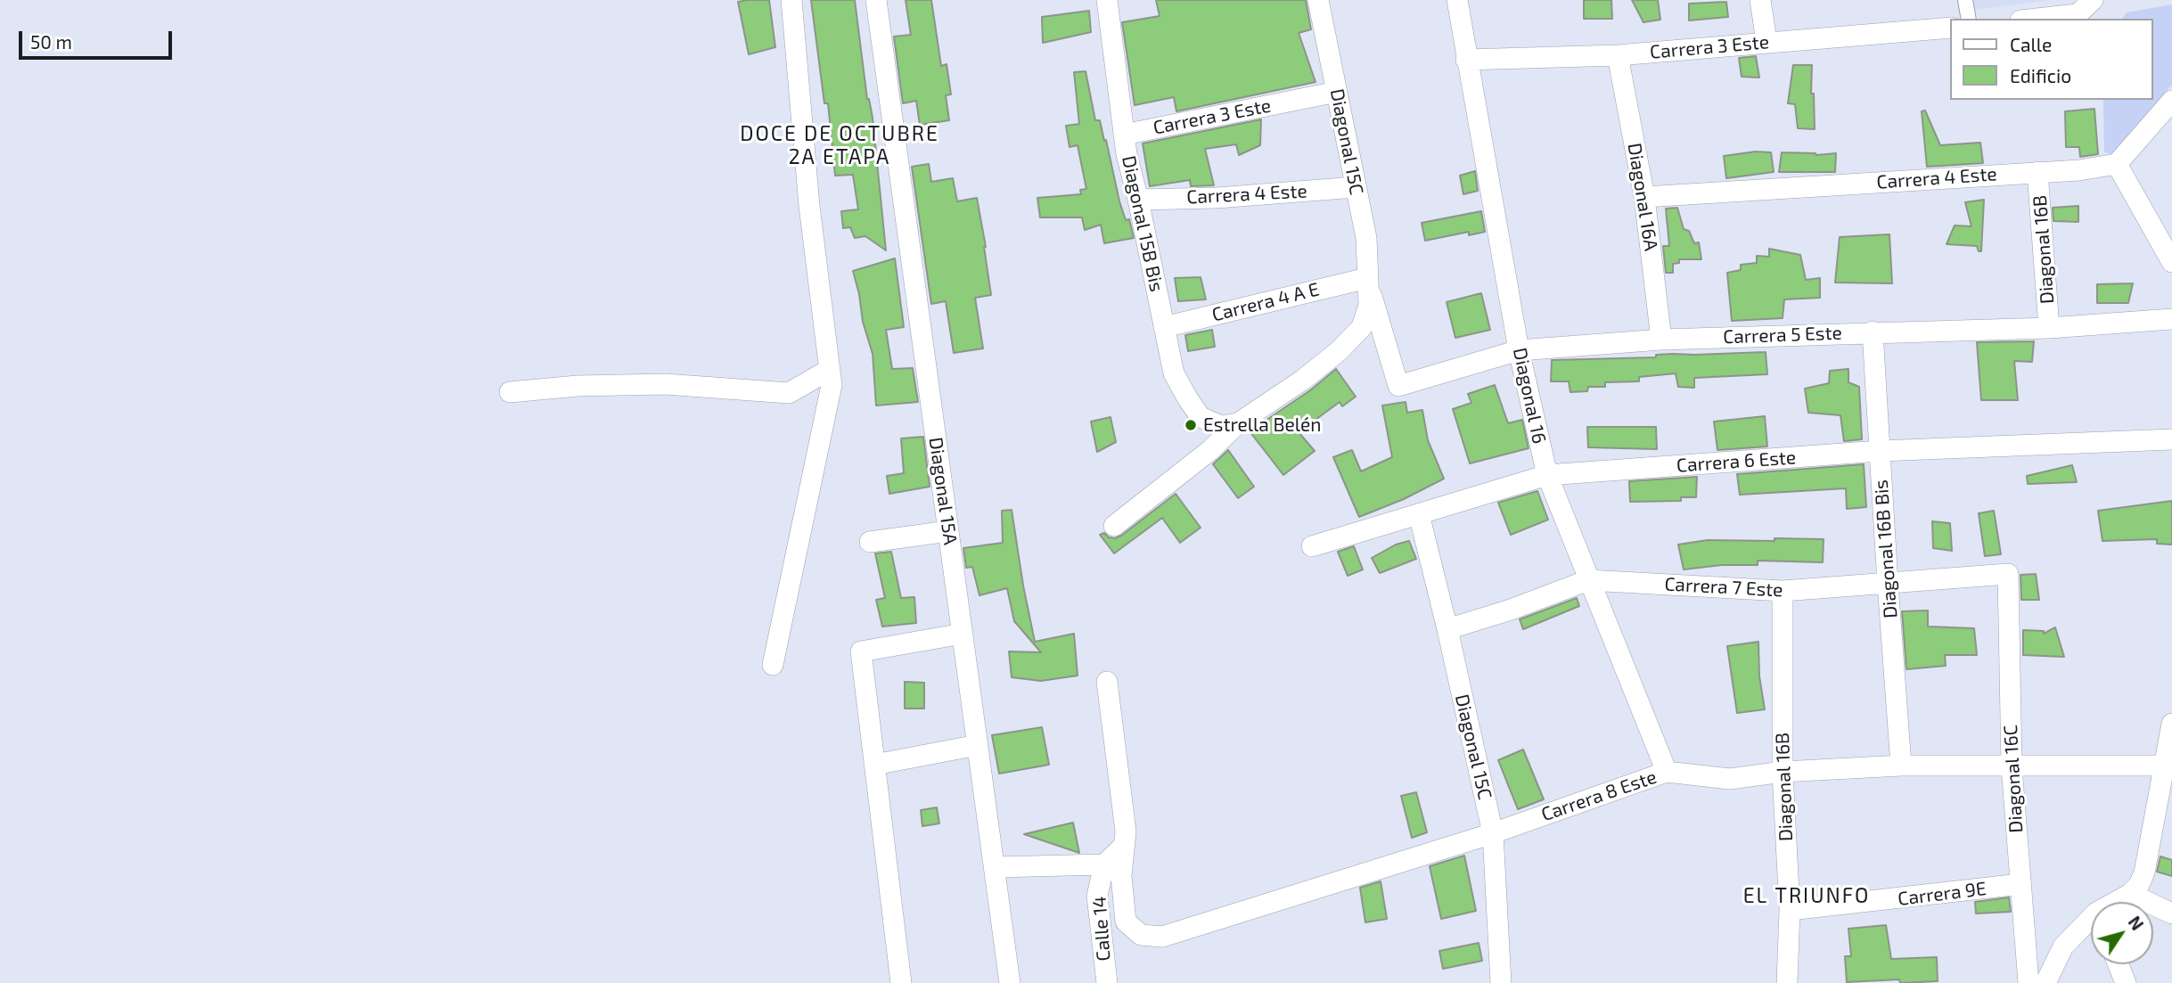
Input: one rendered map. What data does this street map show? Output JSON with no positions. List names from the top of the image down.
{
  "streets": {
    "street": [
      "Carrera 3 Este",
      "Diagonal 15C",
      "Carrera 4 Este",
      "Diagonal 16A",
      "Diagonal 15B Bis",
      "Diagonal 16B",
      "Carrera 4 A E",
      "Carrera 5 Este",
      "Diagonal 16",
      "Carrera 6 Este",
      "Diagonal 15A",
      "Diagonal 16B Bis",
      "Carrera 7 Este",
      "Diagonal 16C",
      "Carrera 8 Este",
      "Carrera 9E",
      "Calle 14"
    ]
  },
  "crossings": [
    ["Carrera 3 Este", "Diagonal 15C"],
    ["Carrera 3 Este", "Diagonal 16A"],
    ["Carrera 3 Este", "Diagonal 15B Bis"],
    ["Carrera 3 Este", "Diagonal 16"],
    ["Diagonal 15C", "Carrera 4 Este"],
    ["Diagonal 15C", "Diagonal 15B Bis"],
    ["Diagonal 15C", "Carrera 4 A E"],
    ["Diagonal 15C", "Carrera 5 Este"],
    ["Diagonal 15C", "Carrera 6 Este"],
    ["Diagonal 15C", "Carrera 7 Este"],
    ["Diagonal 15C", "Carrera 8 Este"],
    ["Carrera 4 Este", "Diagonal 16A"],
    ["Carrera 4 Este", "Diagonal 15B Bis"],
    ["Carrera 4 Este", "Diagonal 16B"],
    ["Diagonal 16A", "Carrera 5 Este"],
    ["Diagonal 15B Bis", "Carrera 4 A E"],
    ["Diagonal 16B", "Carrera 5 Este"],
    ["Diagonal 16B", "Carrera 7 Este"],
    ["Diagonal 16B", "Carrera 8 Este"],
    ["Diagonal 16B", "Carrera 9E"],
    ["Carrera 5 Este", "Diagonal 16"],
    ["Carrera 5 Este", "Diagonal 16B Bis"],
    ["Diagonal 16", "Carrera 6 Este"],
    ["Diagonal 16", "Carrera 7 Este"],
    ["Diagonal 16", "Carrera 8 Este"],
    ["Carrera 6 Este", "Diagonal 16B Bis"],
    ["Diagonal 16B Bis", "Carrera 7 Este"],
    ["Diagonal 16B Bis", "Carrera 8 Este"],
    ["Carrera 7 Este", "Diagonal 16C"],
    ["Diagonal 16C", "Carrera 8 Este"],
    ["Diagonal 16C", "Carrera 9E"]
  ],
  "districts": ["DOCE DE OCTUBRE 2A ETAPA", "EL TRIUNFO"],
  "places": ["Estrella Belén"],
  "legend": ["Calle", "Edificio"],
  "scale_bar": "50 m",
  "north": "top right"
}
